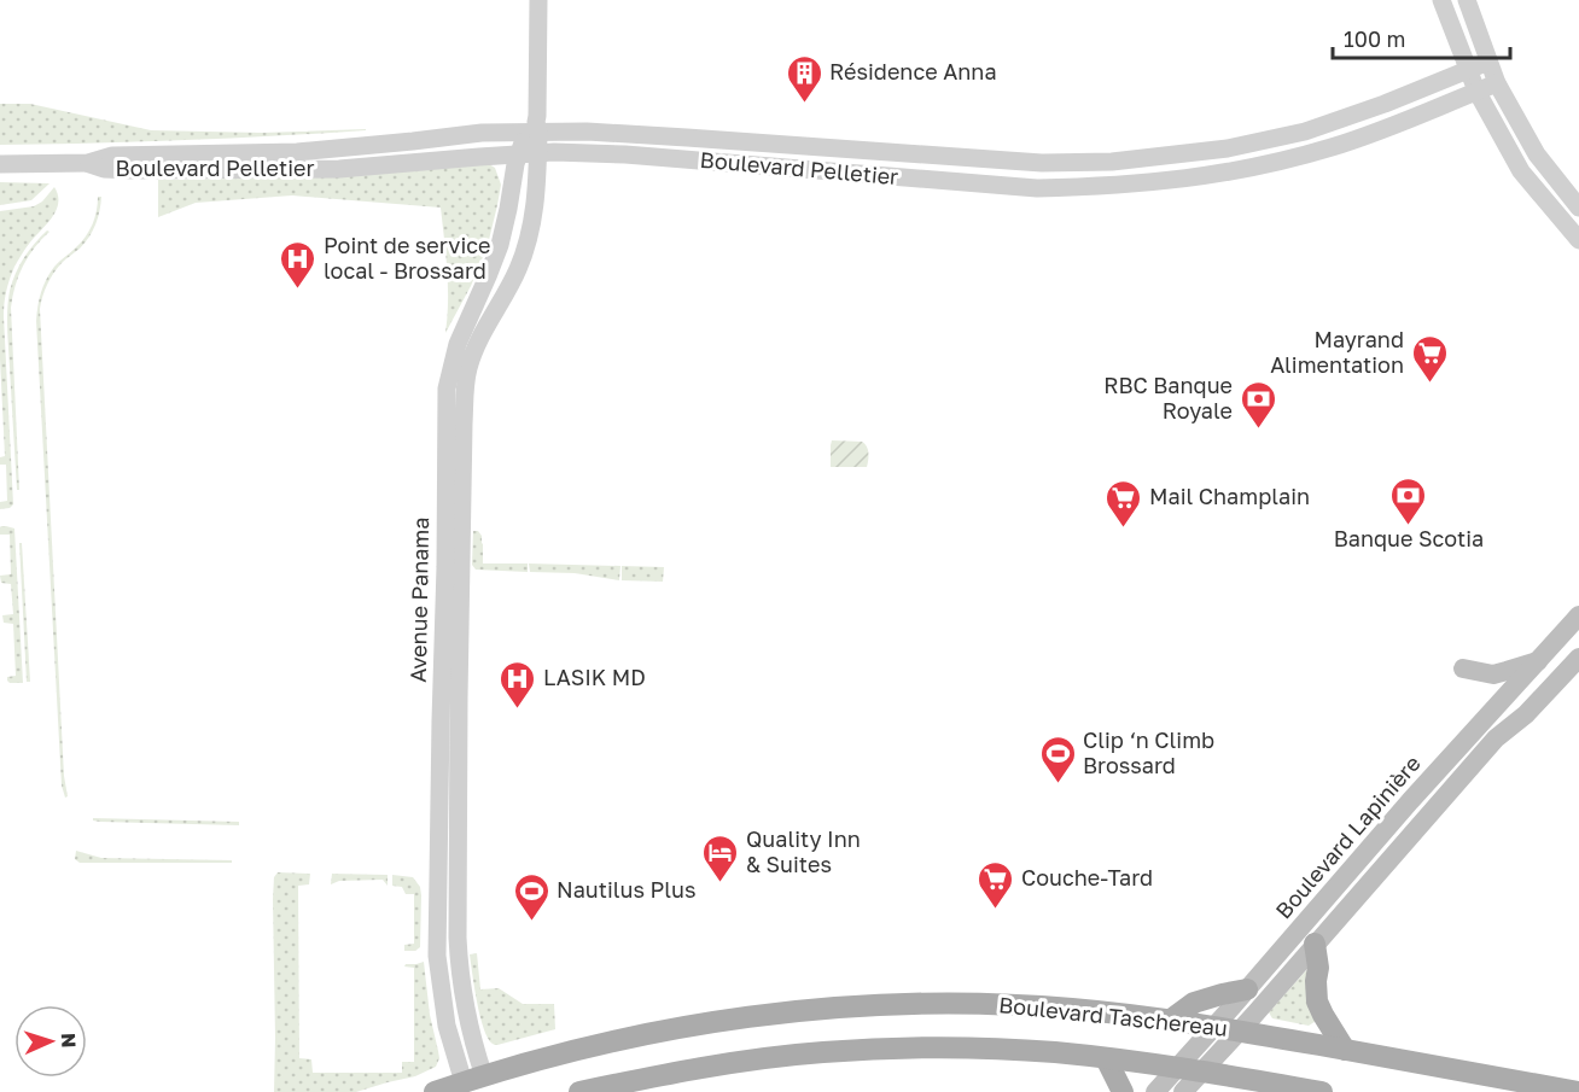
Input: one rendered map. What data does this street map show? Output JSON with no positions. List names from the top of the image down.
{
  "streets": {
    "main road": ["Boulevard Lapinière", "Boulevard Taschereau"],
    "street": ["Boulevard Pelletier", "Avenue Panama"]
  },
  "crossings": [
    ["Boulevard Pelletier", "Avenue Panama"],
    ["Avenue Panama", "Boulevard Taschereau"],
    ["Boulevard Lapinière", "Boulevard Taschereau"]
  ],
  "places": {
    "building": ["Résidence Anna"],
    "hospital": ["Point de service local - Brossard", "LASIK MD"],
    "supermarket": ["Mayrand Alimentation", "Mail Champlain", "Couche-Tard"],
    "bank": ["RBC Banque Royale", "Banque Scotia"],
    "sports": ["Clip ‘n Climb Brossard", "Nautilus Plus"],
    "hotel": ["Quality Inn & Suites"]
  },
  "scale_bar": "100 m",
  "north": "right"
}
